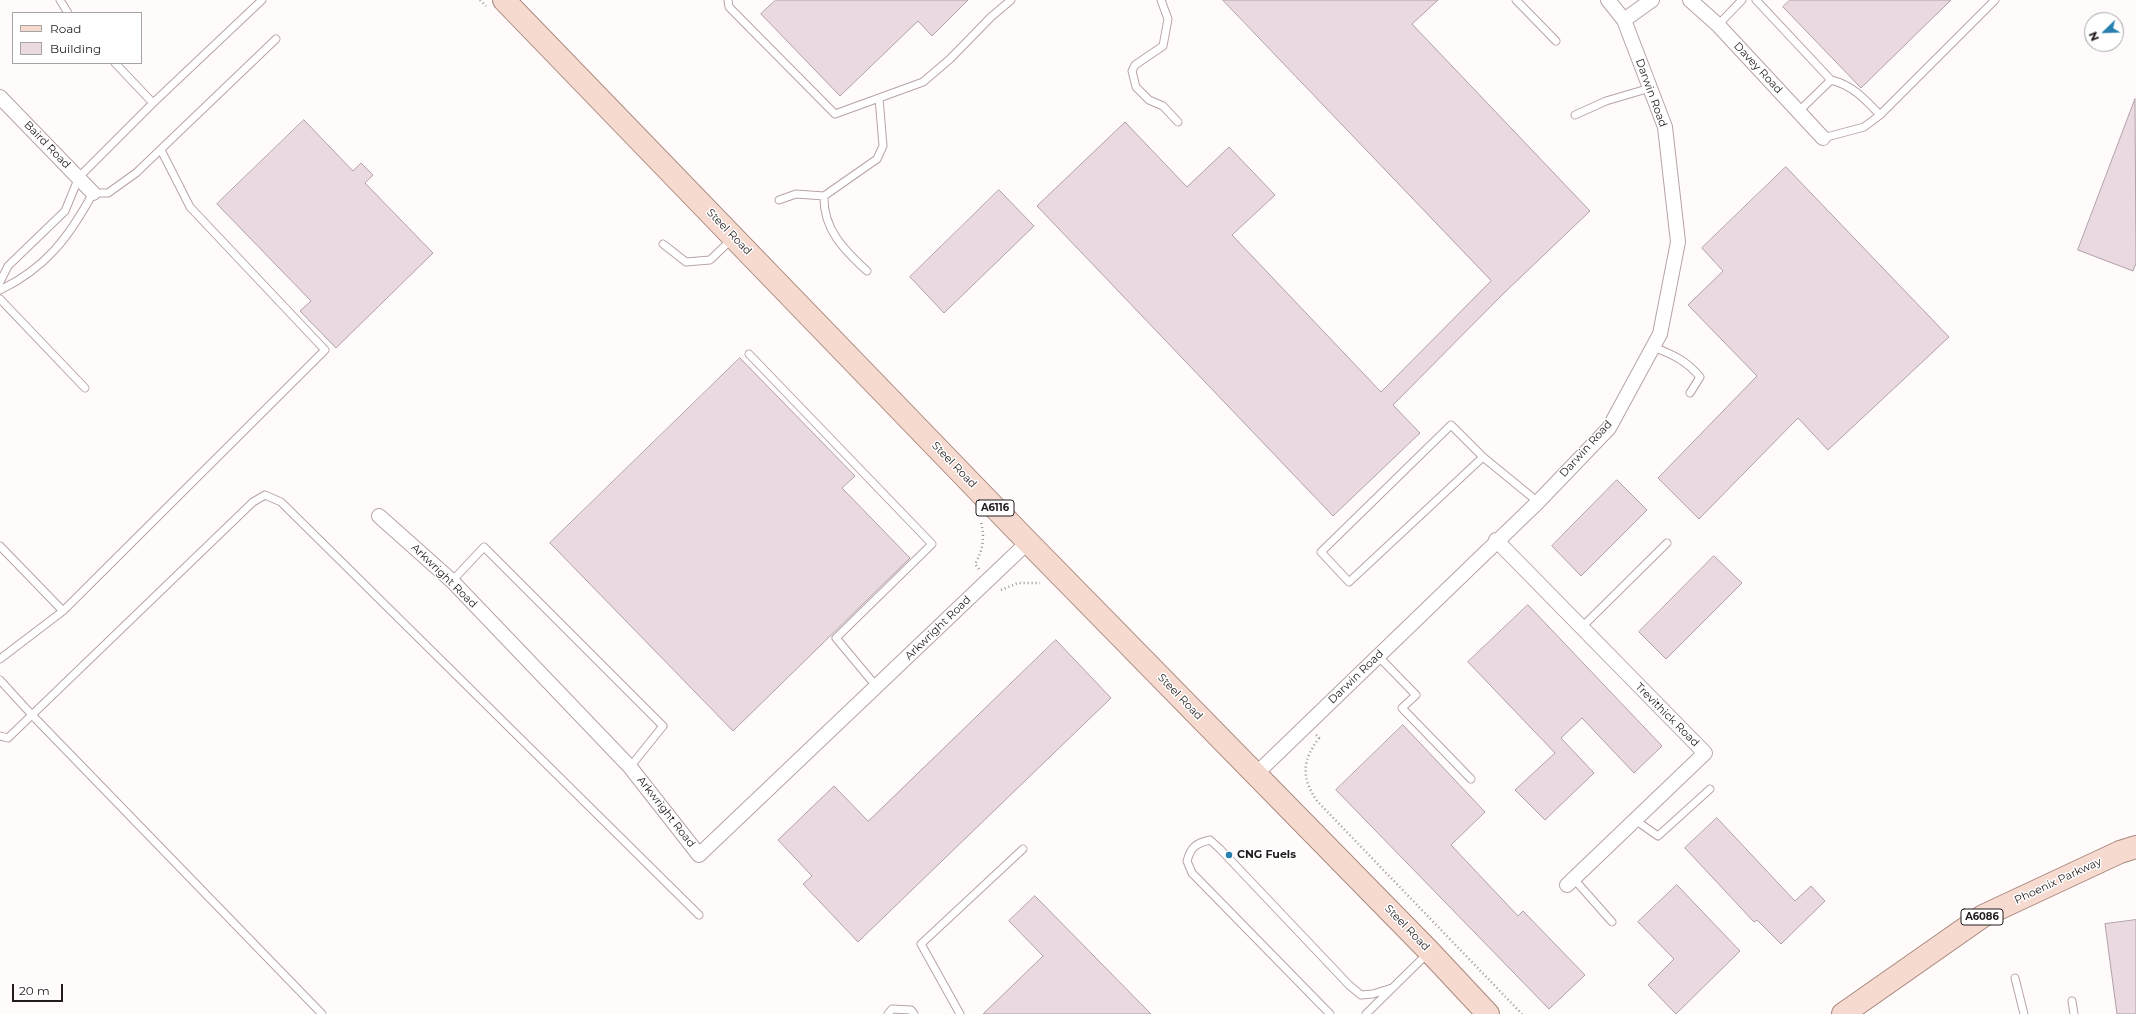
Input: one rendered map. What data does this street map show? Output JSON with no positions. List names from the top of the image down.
{
  "streets": {
    "main road": [
      "Steel Road",
      "A6116",
      "Phoenix Parkway",
      "A6086"
    ],
    "street": [
      "Davey Road",
      "Darwin Road",
      "Baird Road",
      "Arkwright Road",
      "Trevithick Road"
    ]
  },
  "crossings": [
    ["Darwin Road", "Steel Road"],
    ["Darwin Road", "Trevithick Road"],
    ["Steel Road", "Arkwright Road"]
  ],
  "places": ["CNG Fuels"],
  "legend": ["Road", "Building"],
  "scale_bar": "20 m",
  "north": "bottom left"
}
